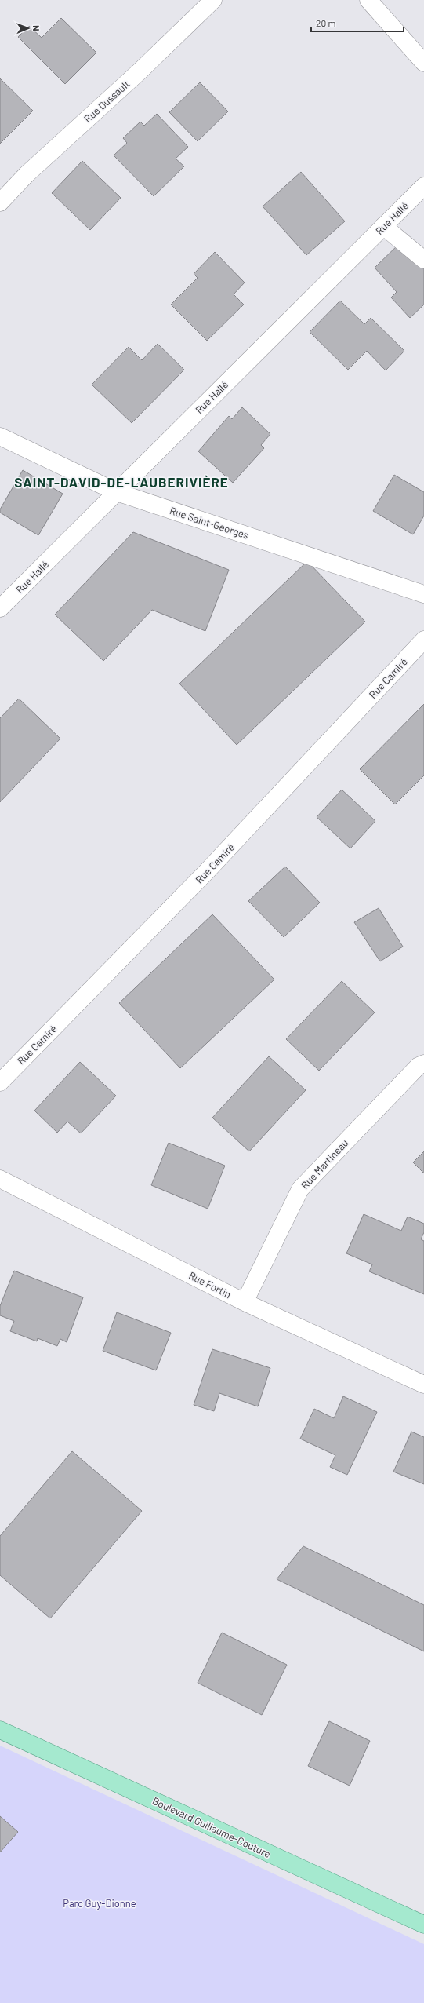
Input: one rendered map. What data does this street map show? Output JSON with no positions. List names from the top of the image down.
{
  "streets": {
    "main road": ["Boulevard Guillaume-Couture"],
    "street": [
      "Rue Dussault",
      "Rue Hallé",
      "Rue Saint-Georges",
      "Rue Camiré",
      "Rue Martineau",
      "Rue Fortin"
    ]
  },
  "crossings": [
    ["Rue Hallé", "Rue Saint-Georges"],
    ["Rue Martineau", "Rue Fortin"]
  ],
  "districts": ["SAINT-DAVID-DE-L'AUBERIVIÈRE"],
  "parks": ["Parc Guy-Dionne"],
  "scale_bar": "20 m",
  "north": "right"
}
